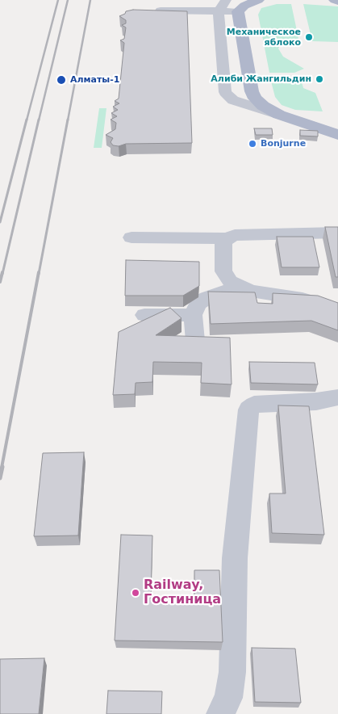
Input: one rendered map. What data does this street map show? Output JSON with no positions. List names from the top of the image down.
{
  "places": [
    "Механическое яблоко",
    "Алиби Жангильдин",
    "Алматы-1",
    "Bonjurne",
    "Railway, Гостиница"
  ]
}
